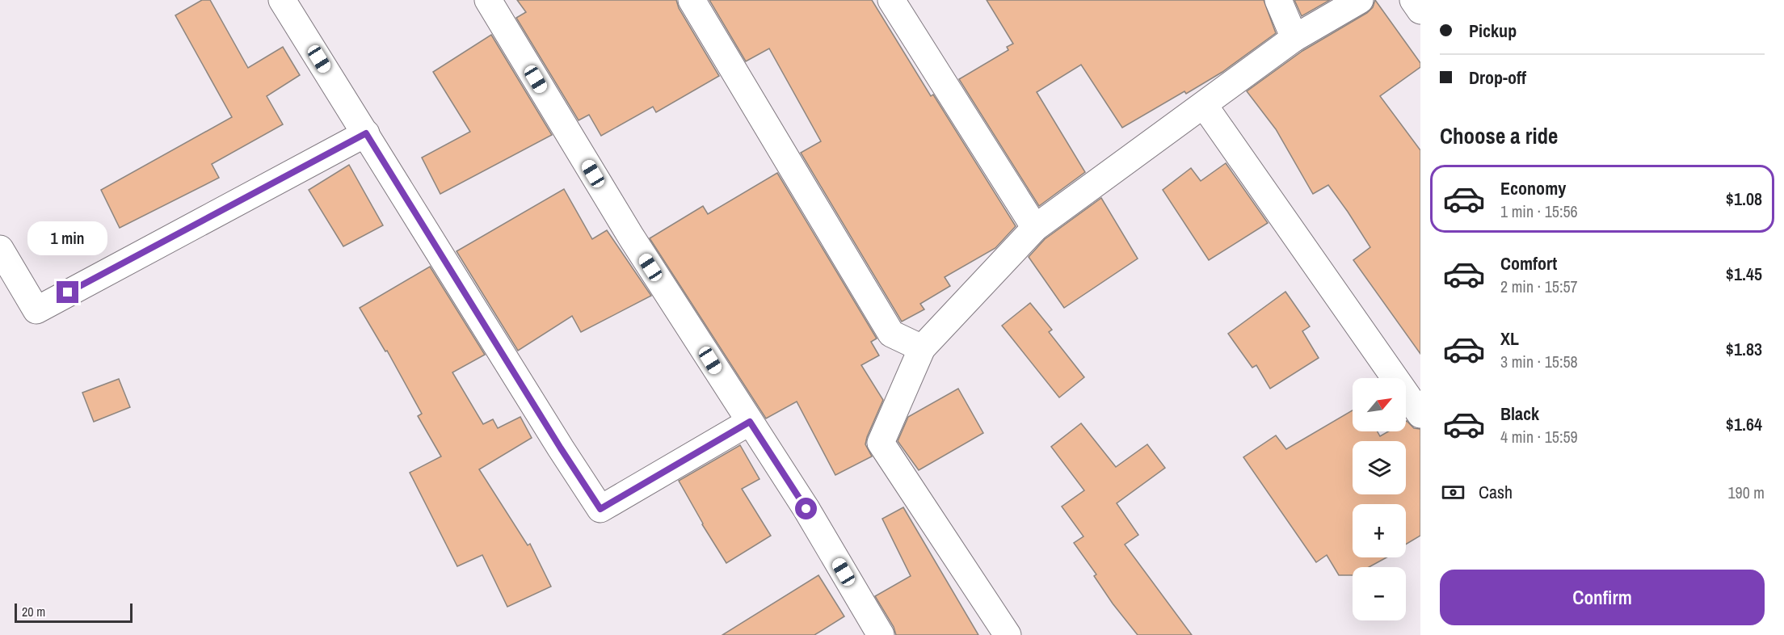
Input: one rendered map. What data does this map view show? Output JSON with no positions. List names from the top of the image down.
{
  "scale_bar": "20 m",
  "north": "top right",
  "page": {
    "banner": ["Pickup", "Drop-off"],
    "heading": "Choose a ride",
    "list": [
      {
        "name": "Economy",
        "note": "1 min · 15:56",
        "value": "$1.08"
      },
      {
        "name": "Comfort",
        "note": "2 min · 15:57",
        "value": "$1.45"
      },
      {
        "name": "XL",
        "note": "3 min · 15:58",
        "value": "$1.83"
      },
      {
        "name": "Black",
        "note": "4 min · 15:59",
        "value": "$1.64"
      }
    ],
    "bubble": "1 min",
    "map_buttons": ["+", "−"],
    "pay": ["Cash", "190 m"],
    "buttons": "Confirm",
    "scale": "20 m"
  }
}
